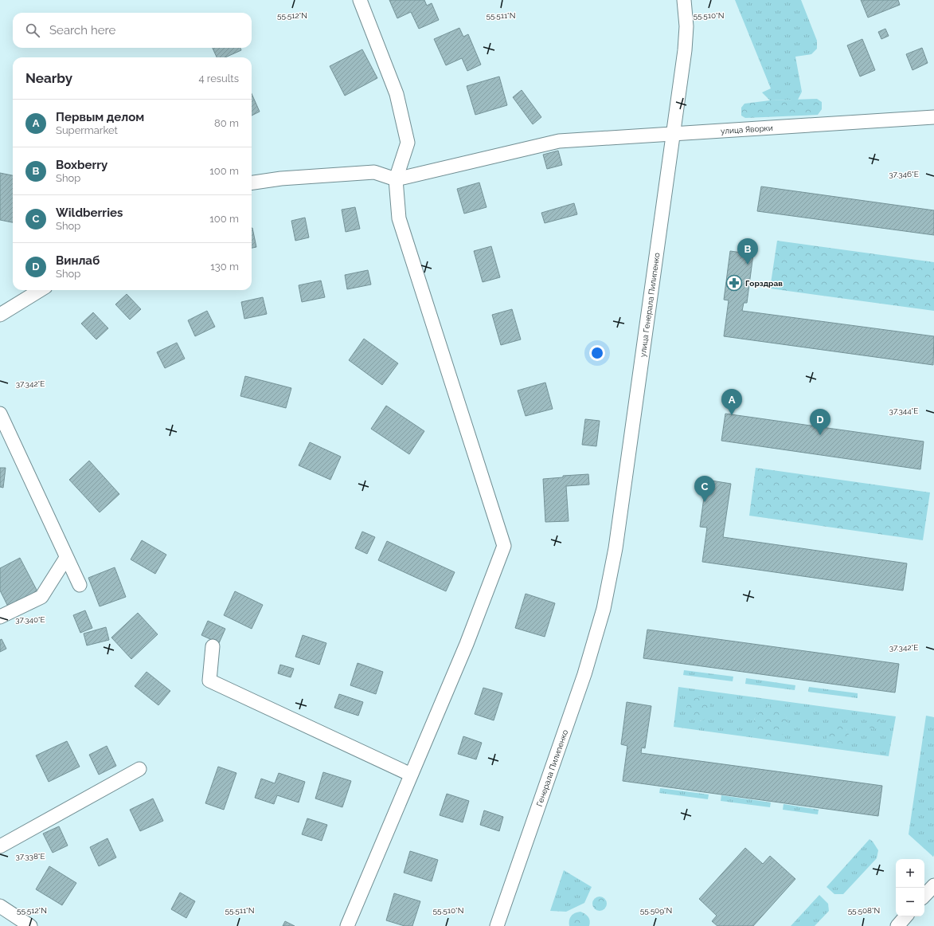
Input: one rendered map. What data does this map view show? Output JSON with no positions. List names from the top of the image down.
{
  "streets": {
    "street": ["улица Яворки", "улица Генерала Пилипенко", "Генерала Пилипенко"]
  },
  "crossings": [
    ["улица Яворки", "улица Генерала Пилипенко"],
    ["улица Генерала Пилипенко", "Генерала Пилипенко"]
  ],
  "places": {
    "pharmacy": ["Горздрав"]
  },
  "page": {
    "search": "Search here",
    "heading": ["Nearby", "4 results"],
    "list": [
      {
        "mark": "A",
        "name": "Первым делом",
        "note": "Supermarket",
        "value": "80 m"
      },
      {
        "mark": "B",
        "name": "Boxberry",
        "note": "Shop",
        "value": "100 m"
      },
      {
        "mark": "C",
        "name": "Wildberries",
        "note": "Shop",
        "value": "100 m"
      },
      {
        "mark": "D",
        "name": "Винлаб",
        "note": "Shop",
        "value": "130 m"
      }
    ],
    "pins": [
      "B",
      "A",
      "D",
      "C"
    ],
    "map_buttons": ["+", "−"]
  },
  "coordinates": [
    "55.512°N",
    "55.511°N",
    "55.510°N",
    "37.346°E",
    "37.342°E",
    "37.344°E",
    "37.340°E",
    "37.338°E",
    "55.509°N",
    "55.508°N"
  ]
}
